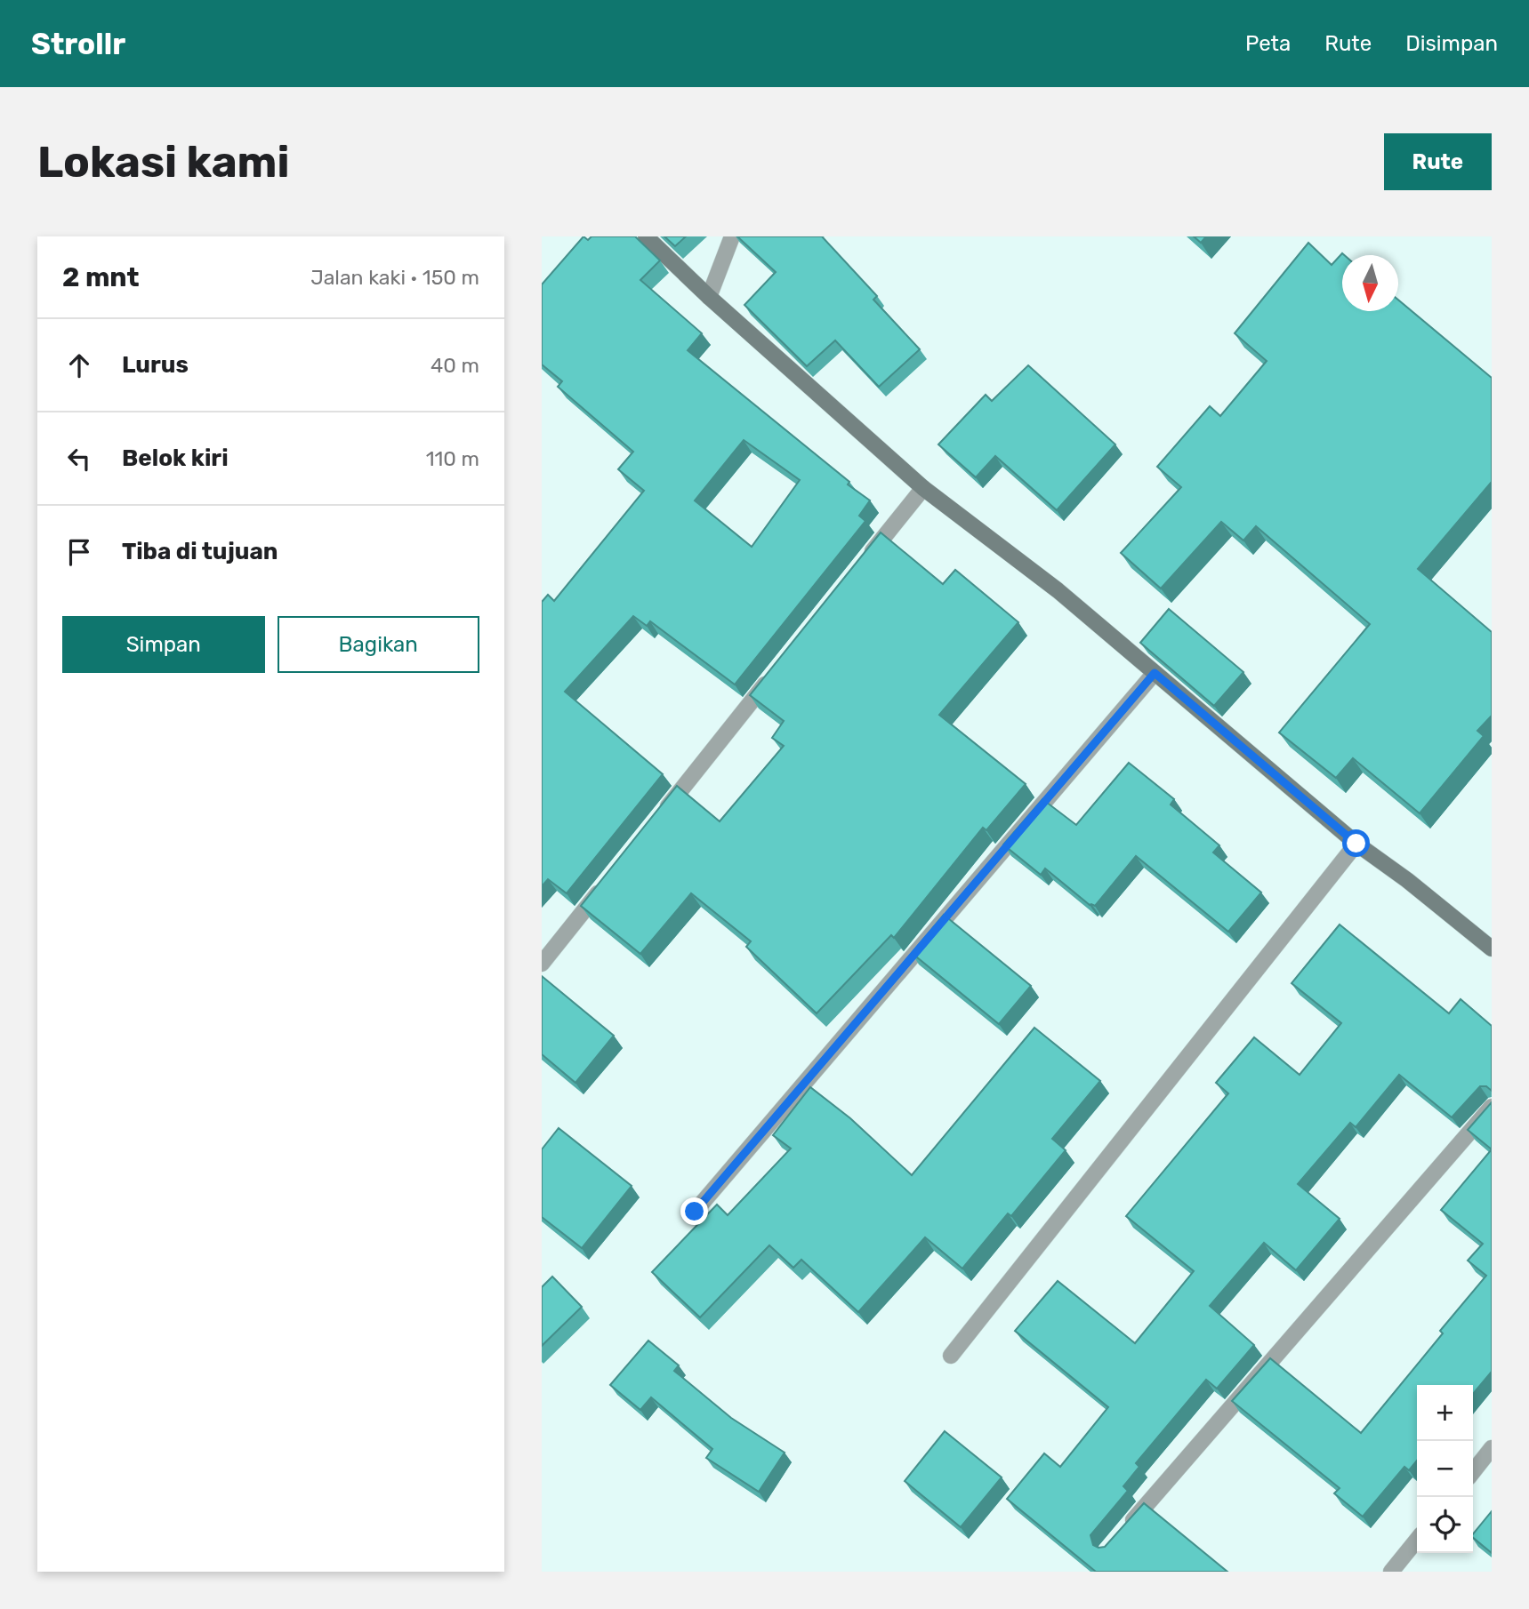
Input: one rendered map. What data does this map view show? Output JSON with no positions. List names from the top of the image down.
{
  "north": "bottom",
  "page": {
    "header": "Strollr",
    "nav": ["Peta", "Rute", "Disimpan"],
    "buttons": [
      "Rute",
      ["Simpan", "Bagikan"]
    ],
    "title": "Lokasi kami",
    "heading": ["2 mnt", "Jalan kaki · 150 m"],
    "list": [
      ["Lurus", "40 m"],
      ["Belok kiri", "110 m"],
      "Tiba di tujuan"
    ],
    "map_buttons": ["+", "−"]
  }
}
